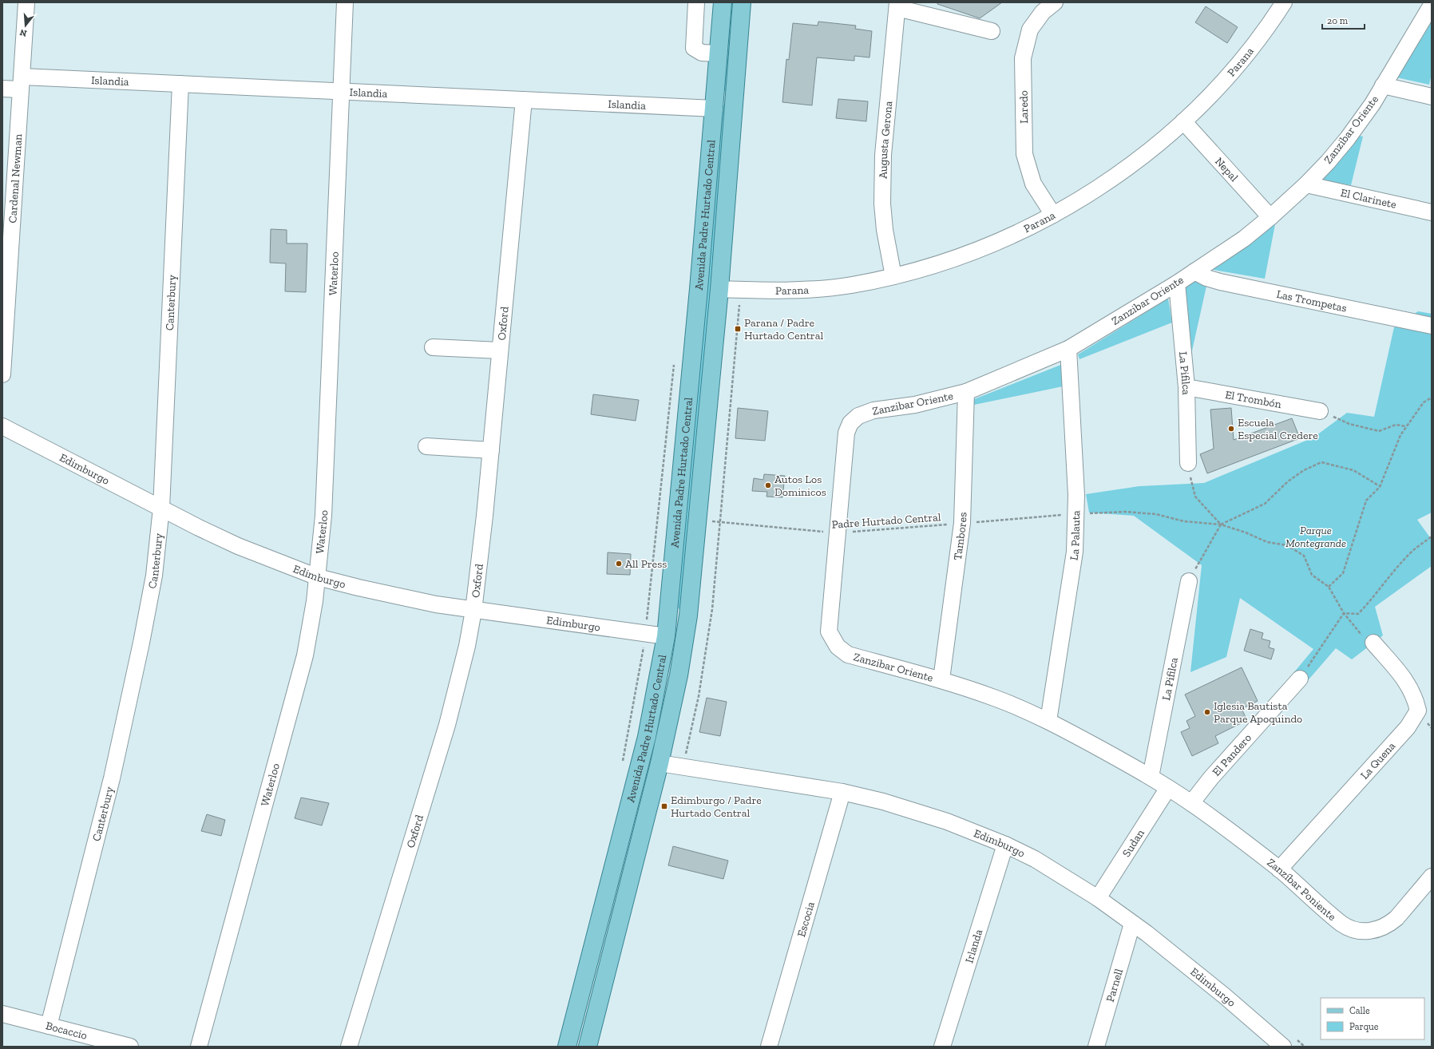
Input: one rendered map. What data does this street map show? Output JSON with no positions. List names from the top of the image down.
{
  "streets": {
    "main road": ["Avenida Padre Hurtado Central"],
    "street": [
      "Parana",
      "Islandia",
      "Laredo",
      "Zanzibar Oriente",
      "Augusta Gerona",
      "Nepal",
      "Cardenal Newman",
      "El Clarinete",
      "Waterloo",
      "Las Trompetas",
      "Canterbury",
      "Oxford",
      "La Pifilca",
      "El Trombón",
      "Edimburgo",
      "La Palauta",
      "Tambores",
      "El Pandero",
      "La Quena",
      "Sudan",
      "Zanzíbar Poniente",
      "Escocia",
      "Irlanda",
      "Parnell",
      "Bocaccio"
    ],
    "path": ["Padre Hurtado Central"]
  },
  "crossings": [
    ["Parana", "Laredo"],
    ["Parana", "Augusta Gerona"],
    ["Parana", "Nepal"],
    ["Parana", "Avenida Padre Hurtado Central"],
    ["Islandia", "Cardenal Newman"],
    ["Islandia", "Avenida Padre Hurtado Central"],
    ["Islandia", "Waterloo"],
    ["Islandia", "Canterbury"],
    ["Islandia", "Oxford"],
    ["Zanzibar Oriente", "Nepal"],
    ["Zanzibar Oriente", "El Clarinete"],
    ["Zanzibar Oriente", "Las Trompetas"],
    ["Zanzibar Oriente", "La Pifilca"],
    ["Zanzibar Oriente", "Padre Hurtado Central"],
    ["Zanzibar Oriente", "La Palauta"],
    ["Zanzibar Oriente", "Tambores"],
    ["Zanzibar Oriente", "Sudan"],
    ["Zanzibar Oriente", "Zanzíbar Poniente"],
    ["Avenida Padre Hurtado Central", "Edimburgo"],
    ["Avenida Padre Hurtado Central", "Padre Hurtado Central"],
    ["Waterloo", "Edimburgo"],
    ["Canterbury", "Edimburgo"],
    ["Canterbury", "Bocaccio"],
    ["Oxford", "Edimburgo"],
    ["La Pifilca", "El Trombón"],
    ["Edimburgo", "Sudan"],
    ["Edimburgo", "Escocia"],
    ["Edimburgo", "Irlanda"],
    ["Edimburgo", "Parnell"],
    ["Padre Hurtado Central", "La Palauta"],
    ["Padre Hurtado Central", "Tambores"],
    ["El Pandero", "Zanzíbar Poniente"],
    ["La Quena", "Zanzíbar Poniente"],
    ["Sudan", "Zanzíbar Poniente"]
  ],
  "parks": ["Parque Montegrande"],
  "places": {
    "transit": ["Parana / Padre Hurtado Central", "Edimburgo / Padre Hurtado Central"],
    "other": [
      "Escuela Especial Credere",
      "Autos Los Dominicos",
      "All Press",
      "Iglesia Bautista Parque Apoquindo"
    ]
  },
  "legend": ["Calle", "Parque"],
  "scale_bar": "20 m",
  "north": "bottom"
}
